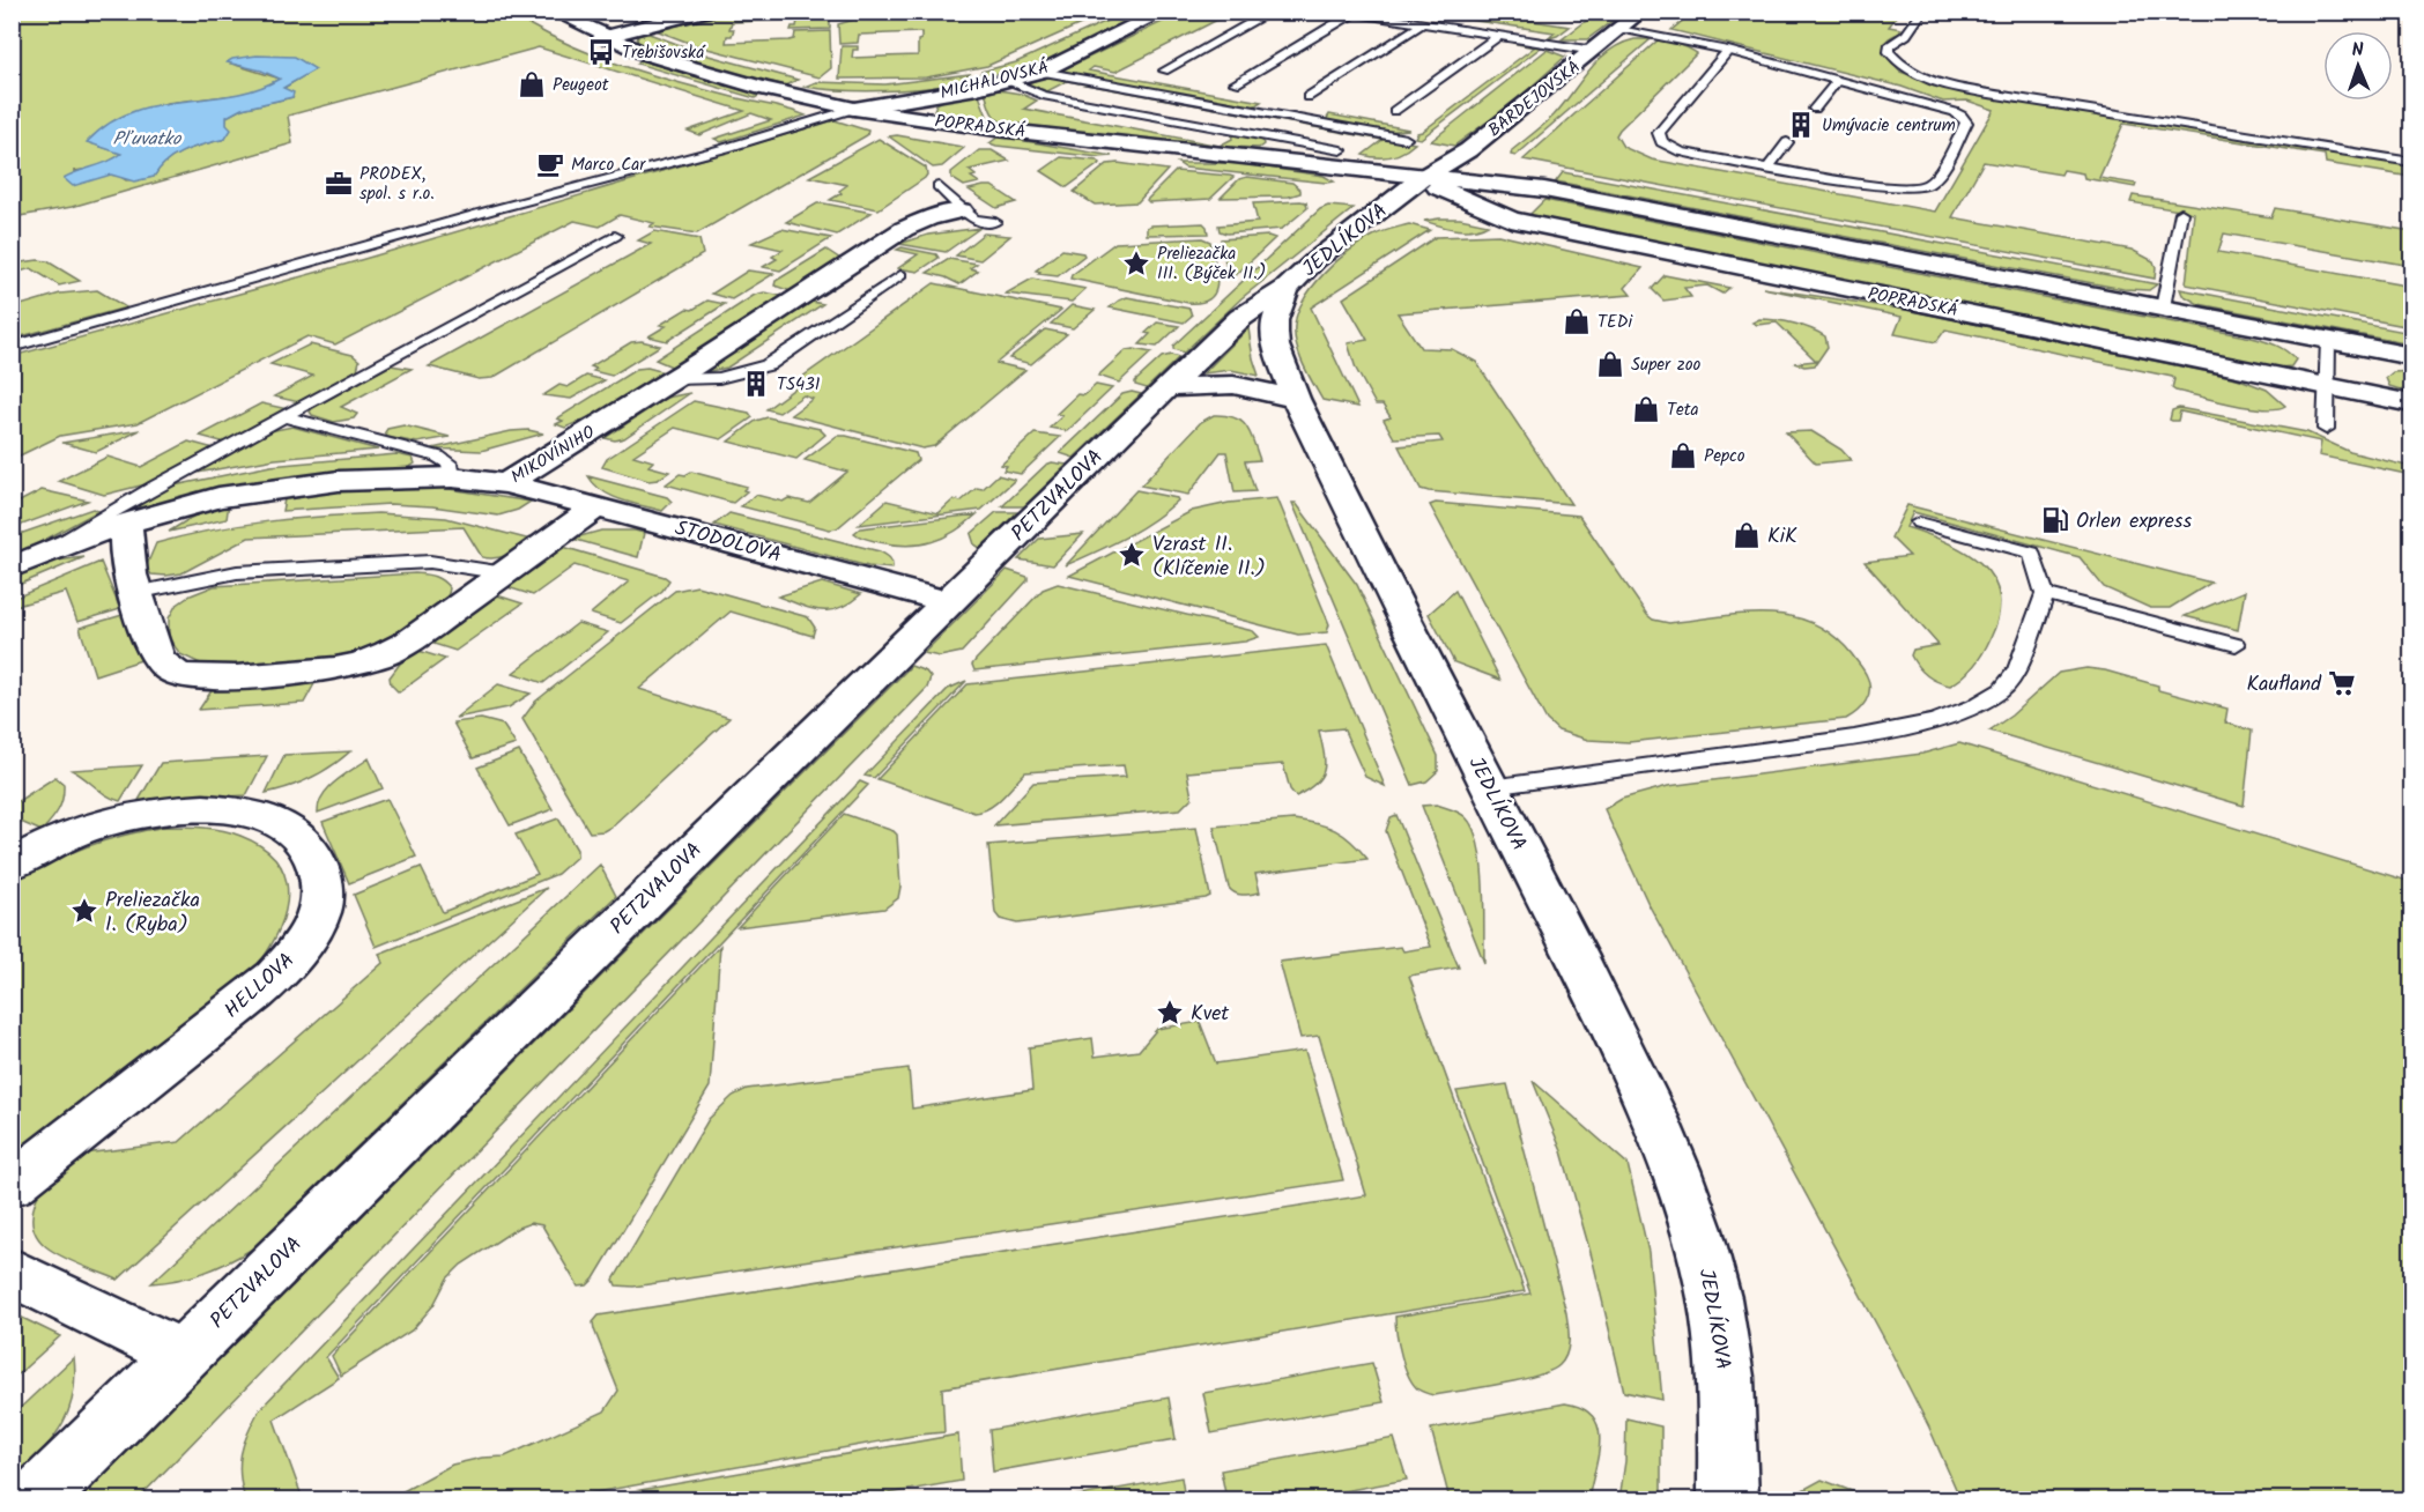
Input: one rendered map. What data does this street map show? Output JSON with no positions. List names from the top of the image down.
{
  "streets": {
    "street": [
      "MICHALOVSKÁ",
      "BARDEJOVSKÁ",
      "POPRADSKÁ",
      "JEDLÍKOVA",
      "MIKOVÍNIHO",
      "PETZVALOVA",
      "STODOLOVA",
      "HELLOVA"
    ]
  },
  "crossings": [
    ["MICHALOVSKÁ", "POPRADSKÁ"],
    ["BARDEJOVSKÁ", "POPRADSKÁ"],
    ["BARDEJOVSKÁ", "JEDLÍKOVA"],
    ["POPRADSKÁ", "JEDLÍKOVA"],
    ["JEDLÍKOVA", "PETZVALOVA"],
    ["MIKOVÍNIHO", "STODOLOVA"],
    ["PETZVALOVA", "STODOLOVA"]
  ],
  "water": ["Pľuvatko"],
  "places": {
    "bus stop": ["Trebišovská"],
    "shop": [
      "Peugeot",
      "TEDi",
      "Super zoo",
      "Teta",
      "Pepco",
      "KiK"
    ],
    "building": ["Umývacie centrum", "TS431"],
    "cafe": ["Marco Car"],
    "office": ["PRODEX, spol. s r.o."],
    "place": [
      "Preliezačka III. (Býček II.)",
      "Vzrast II. (Klíčenie II.)",
      "Preliezačka I. (Ryba)",
      "Kvet"
    ],
    "fuel station": ["Orlen express"],
    "supermarket": ["Kaufland"]
  },
  "north": "top"
}
